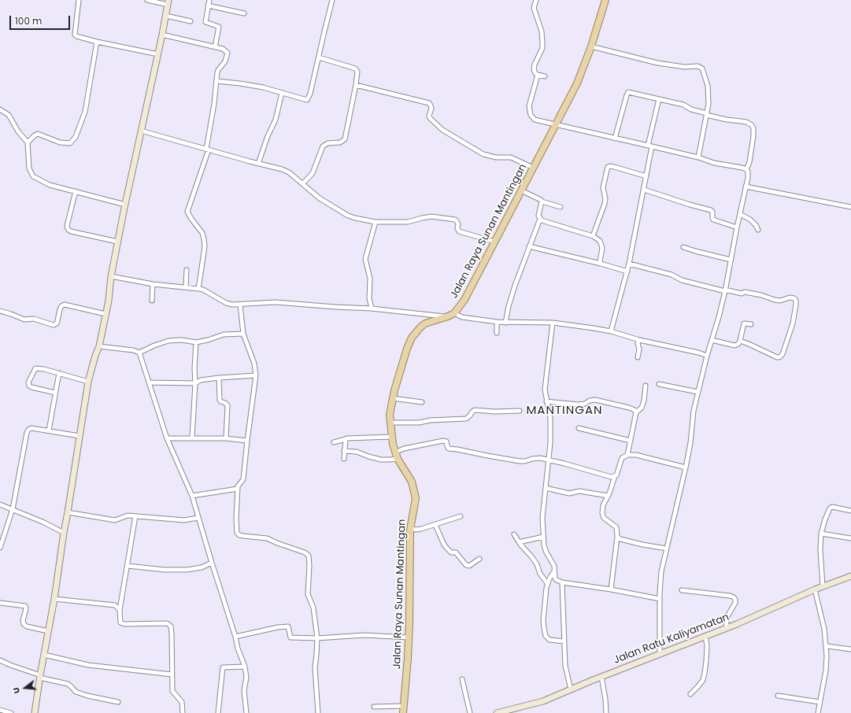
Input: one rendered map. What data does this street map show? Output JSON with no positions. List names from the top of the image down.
{
  "streets": {
    "main road": ["Jalan Raya Sunan Mantingan"],
    "street": ["Jalan Ratu Kaliyamatan"]
  },
  "districts": ["MANTINGAN"],
  "scale_bar": "100 m",
  "north": "left"
}
